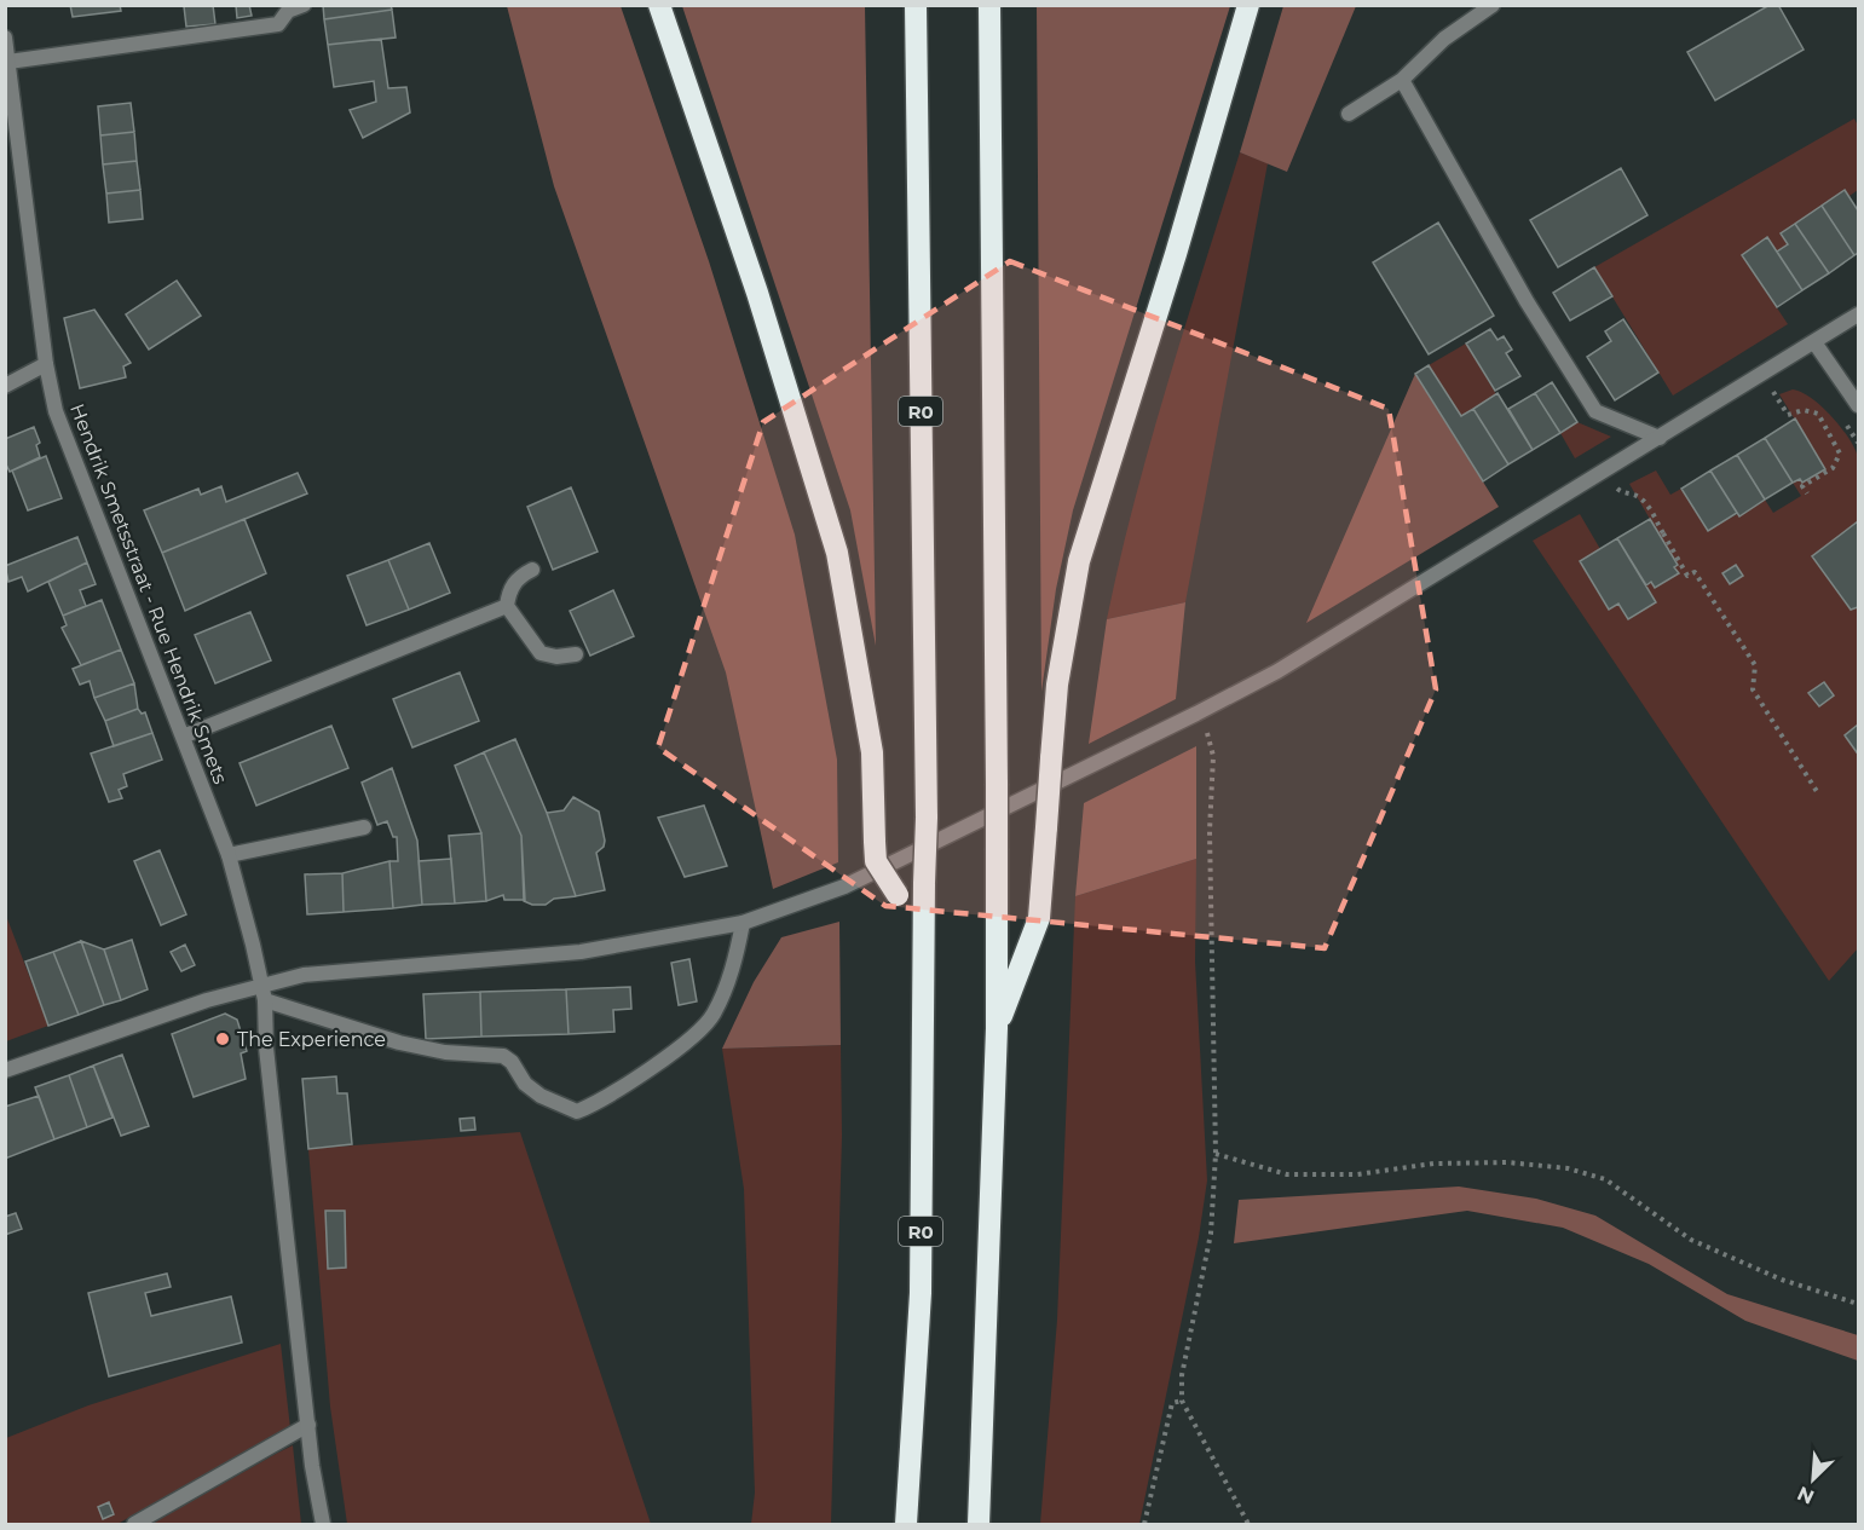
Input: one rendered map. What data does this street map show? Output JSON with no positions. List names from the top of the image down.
{
  "streets": {
    "highway": ["R0"],
    "street": ["Hendrik Smetsstraat - Rue Hendrik Smets"]
  },
  "places": ["The Experience"],
  "north": "bottom left"
}
